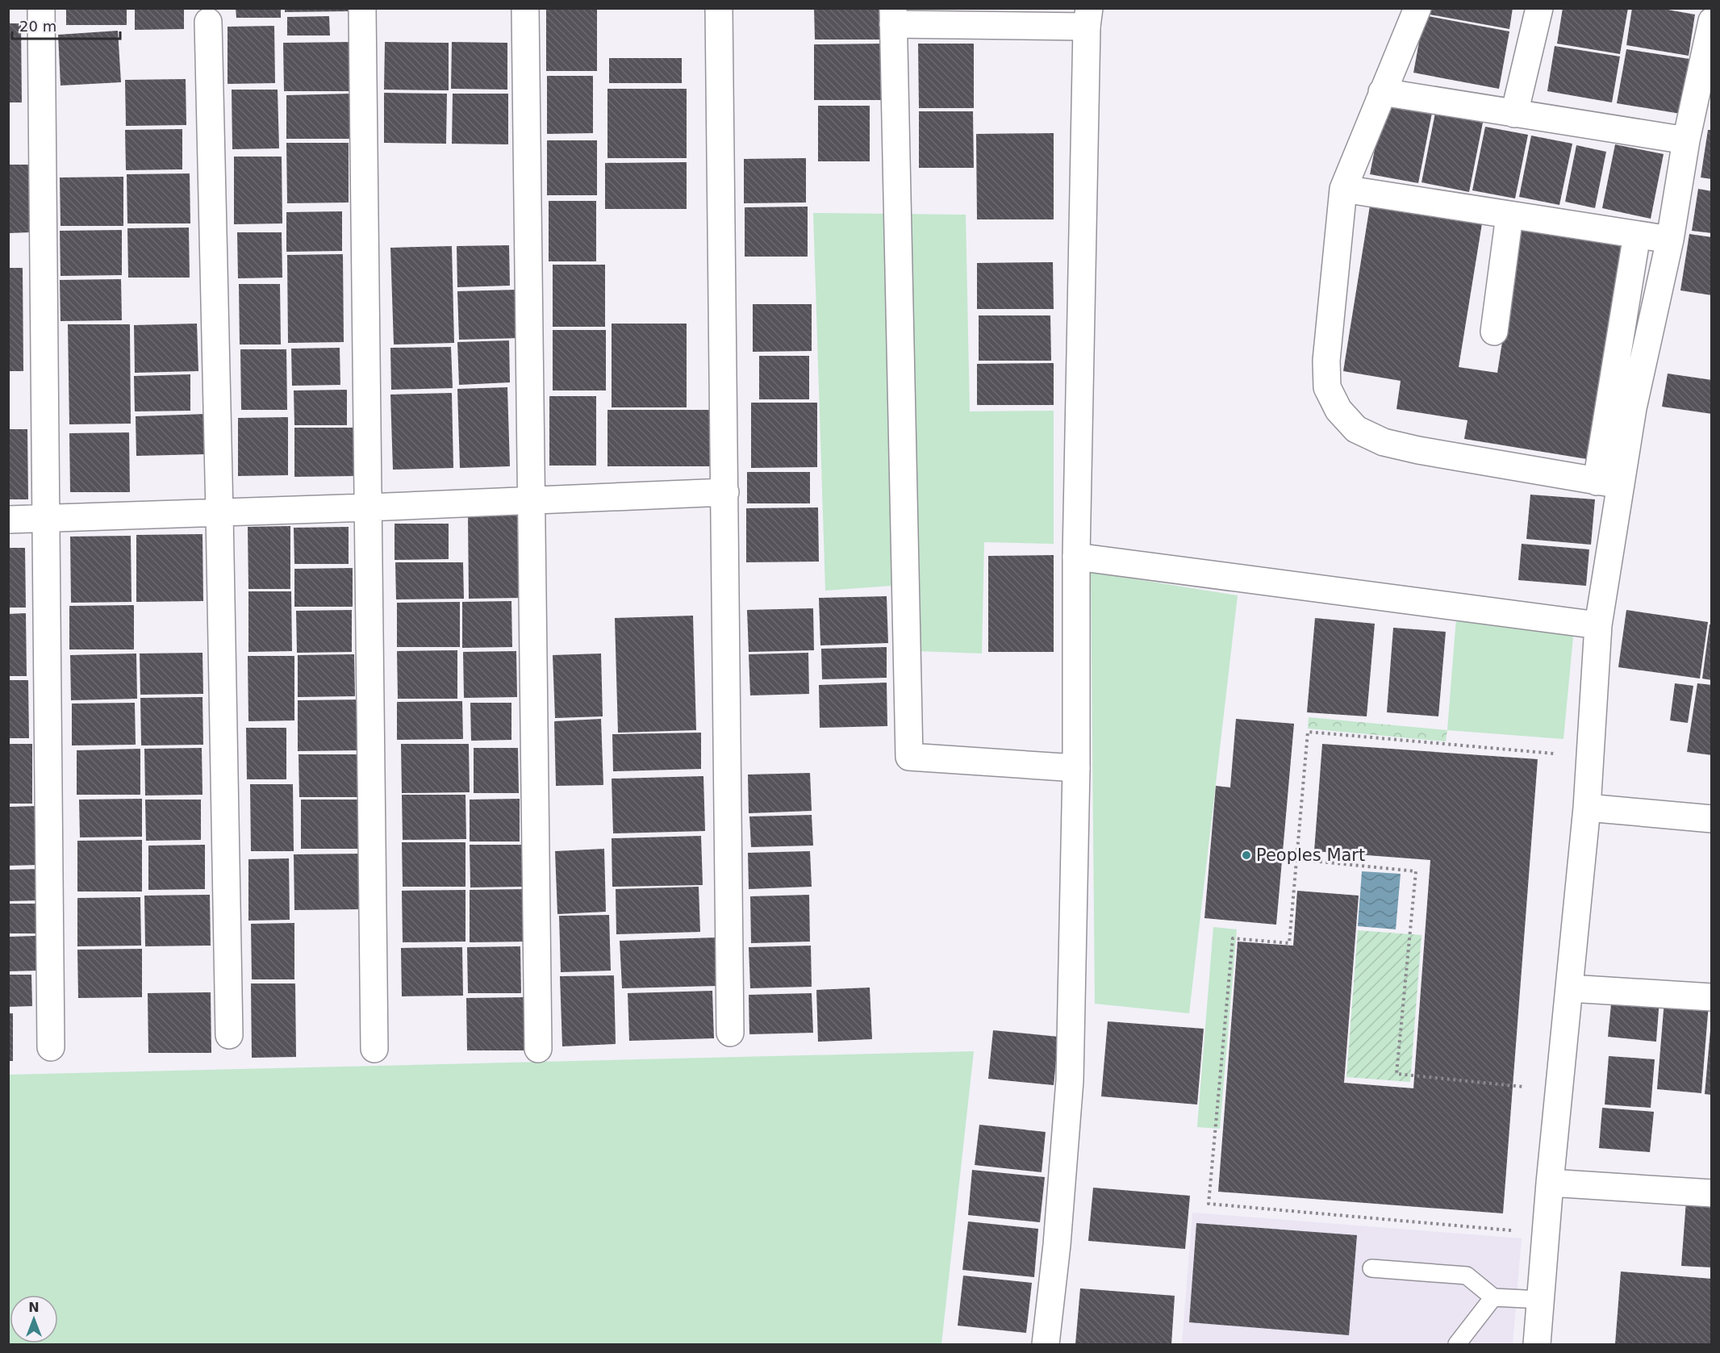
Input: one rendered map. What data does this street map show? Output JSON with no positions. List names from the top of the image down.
{
  "places": ["Peoples Mart"],
  "scale_bar": "20 m",
  "north": "top"
}
